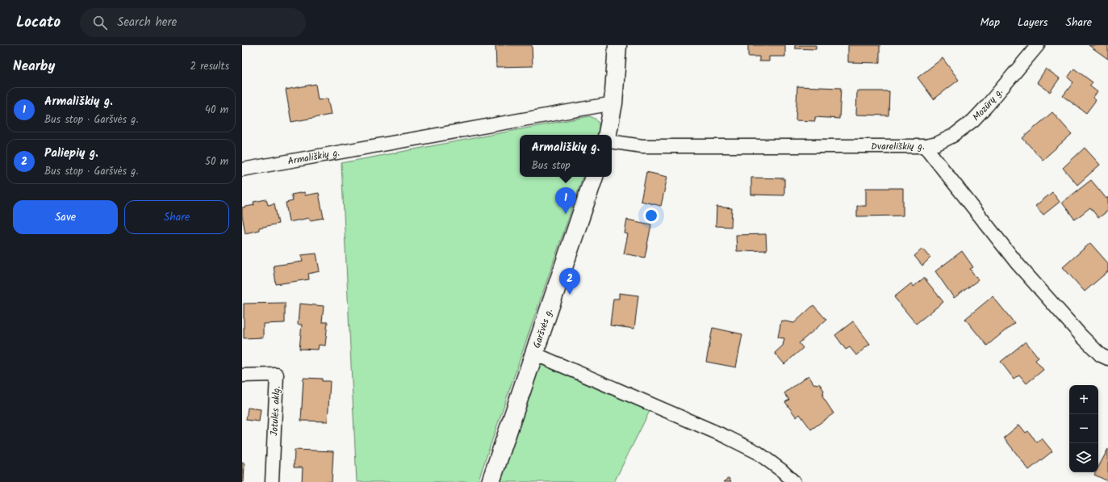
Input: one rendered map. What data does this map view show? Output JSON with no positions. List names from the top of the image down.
{
  "streets": {
    "main road": ["Garšvės g."],
    "street": [
      "Mozūrų g.",
      "Dvareliškių g.",
      "Armališkių g.",
      "Jotulės aklg."
    ]
  },
  "crossings": [
    ["Mozūrų g.", "Dvareliškių g."]
  ],
  "page": {
    "header": "Locato",
    "search": "Search here",
    "nav": ["Map", "Layers", "Share"],
    "heading": ["Nearby", "2 results"],
    "list": [
      {
        "mark": "1",
        "name": "Armališkių g.",
        "note": "Bus stop · Garšvės g.",
        "value": "40 m"
      },
      {
        "mark": "2",
        "name": "Paliepių g.",
        "note": "Bus stop · Garšvės g.",
        "value": "50 m"
      }
    ],
    "popup": ["Armališkių g.", "Bus stop"],
    "pins": ["1", "2"],
    "buttons": ["Save", "Share"],
    "map_buttons": ["+", "−"]
  }
}
